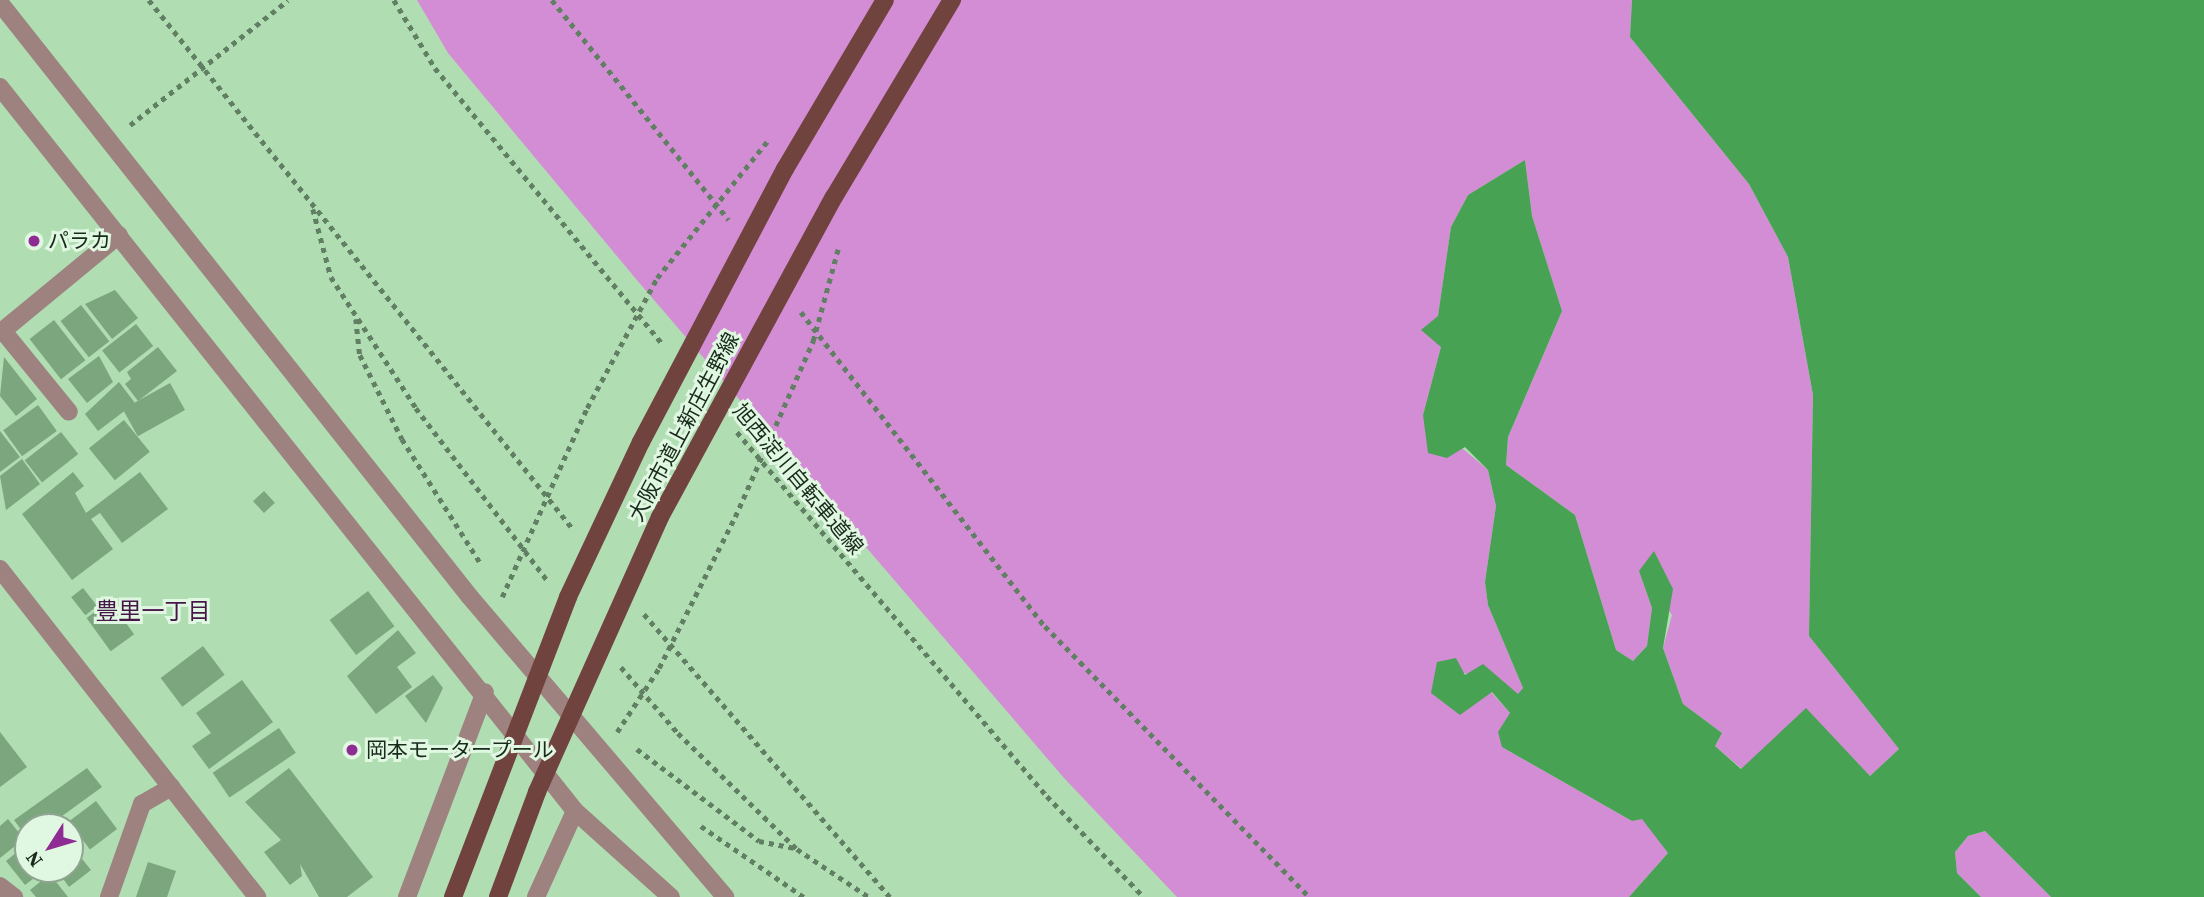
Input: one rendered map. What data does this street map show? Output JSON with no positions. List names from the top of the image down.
{
  "streets": {
    "main road": ["大阪市道上新庄生野線"],
    "path": ["旭西淀川自転車道線"]
  },
  "districts": ["豊里一丁目"],
  "places": ["パラカ", "岡本モータープール"],
  "north": "bottom left"
}
